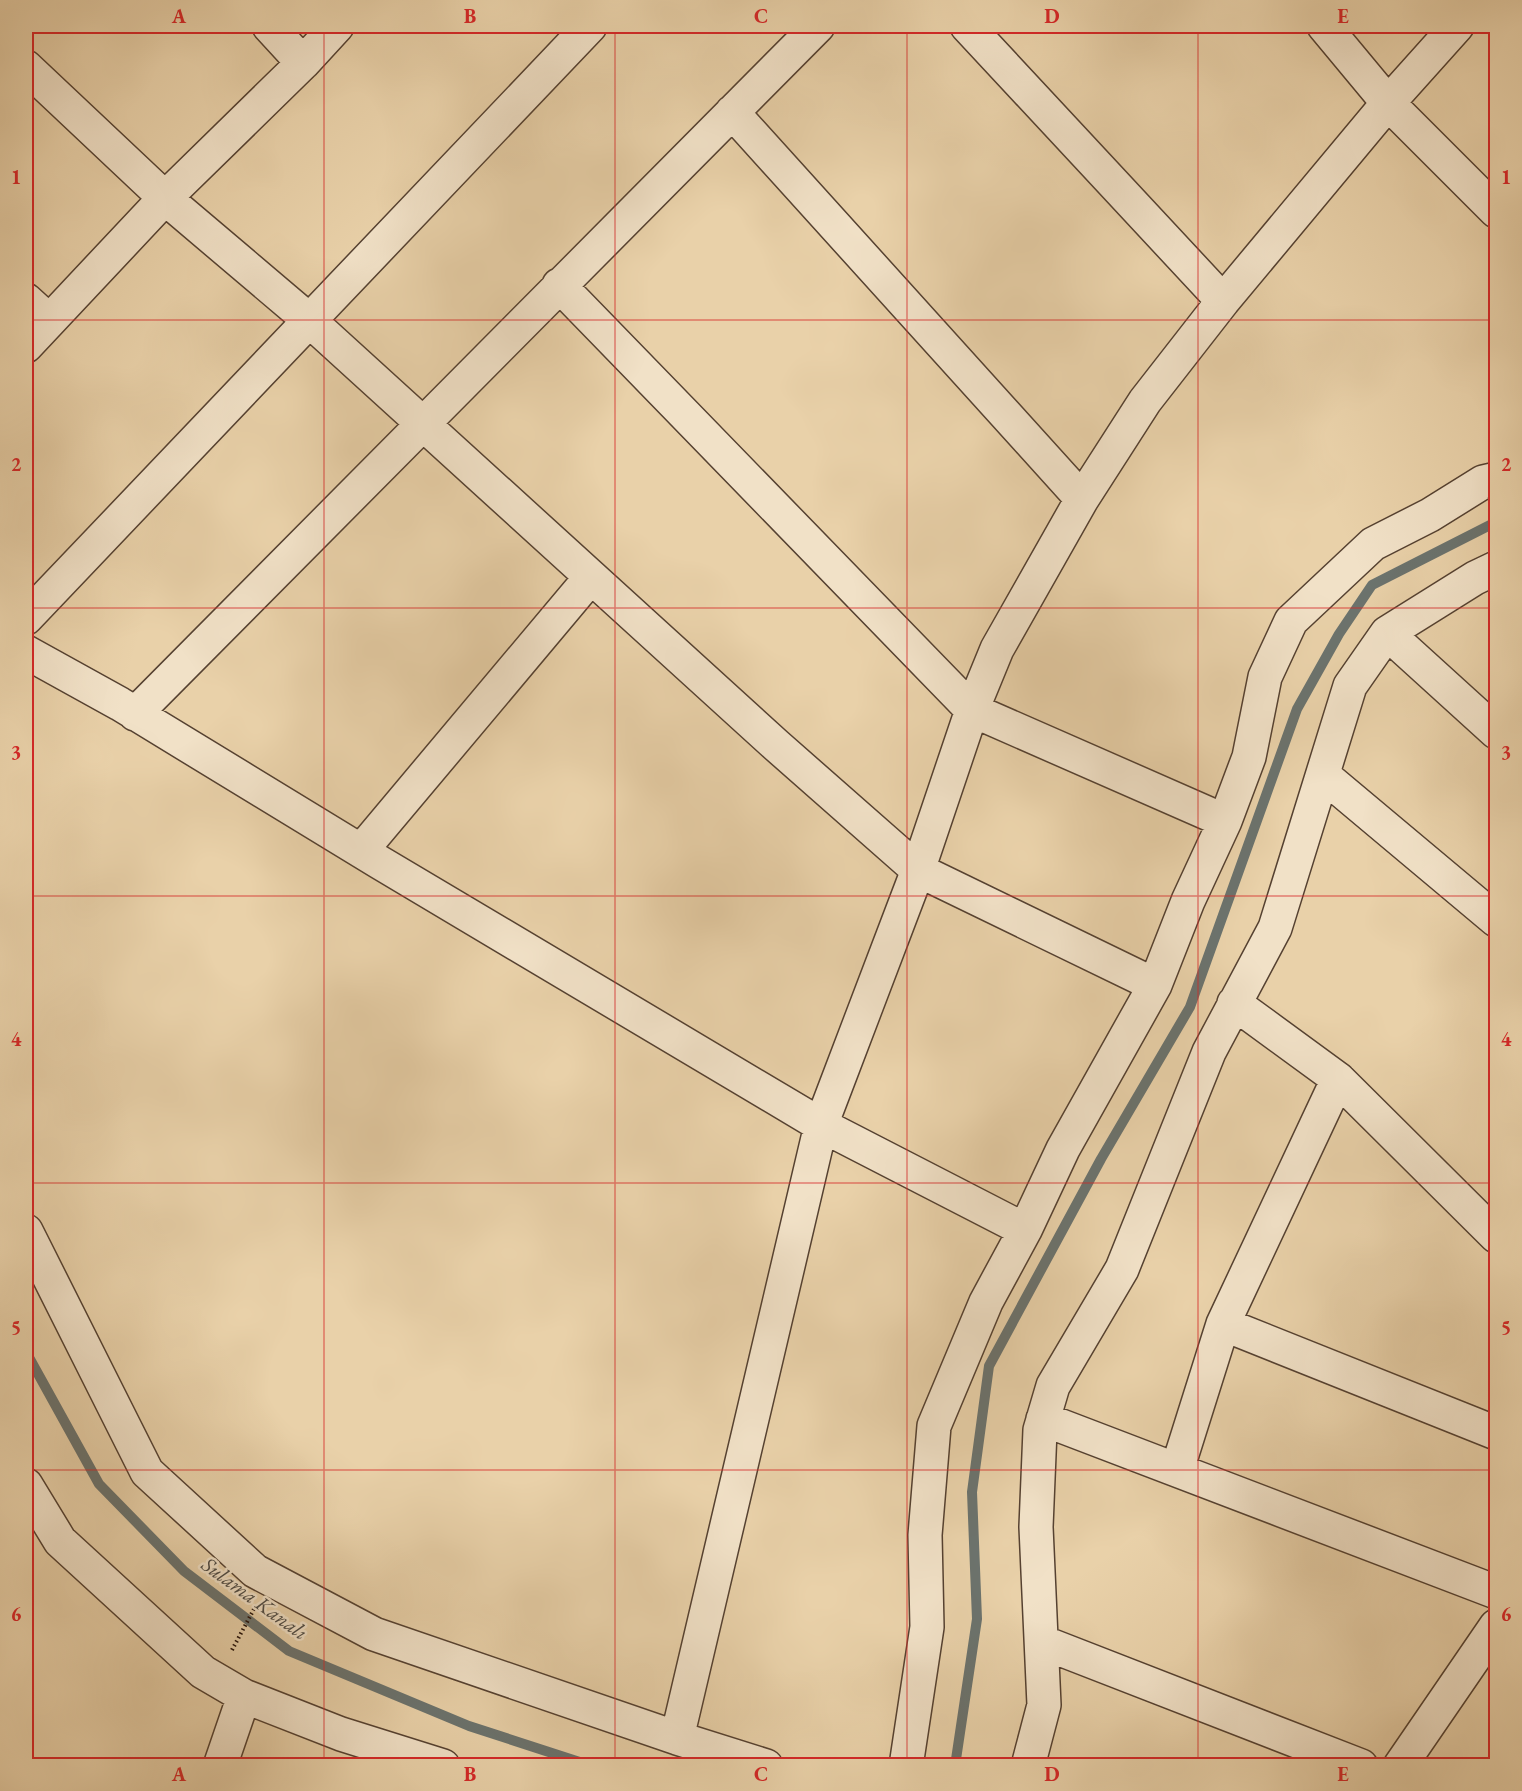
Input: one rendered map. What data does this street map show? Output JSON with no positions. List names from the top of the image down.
{
  "water": ["Sulama Kanalı"],
  "grid": {
    "columns": [
      "A",
      "B",
      "C",
      "D",
      "E"
    ],
    "rows": [
      "1",
      "2",
      "3",
      "4",
      "5",
      "6"
    ]
  }
}
